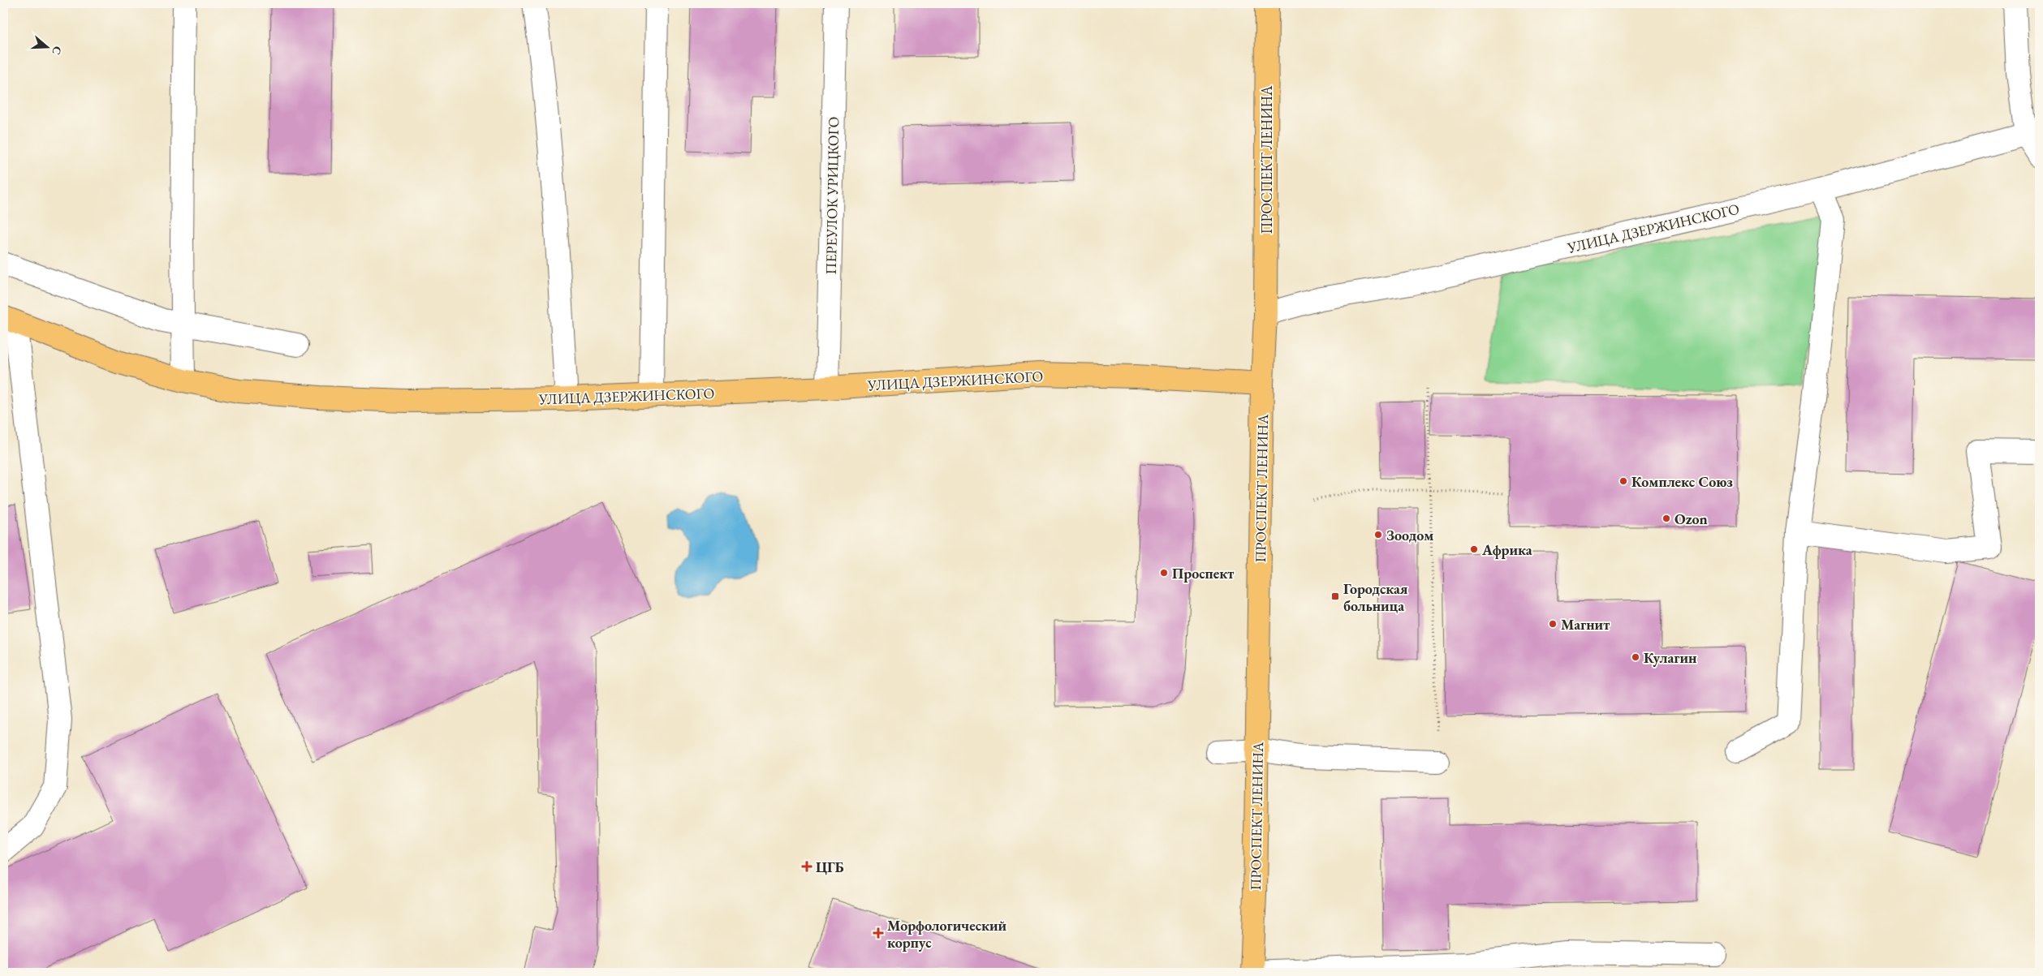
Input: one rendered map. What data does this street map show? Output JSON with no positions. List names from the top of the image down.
{
  "streets": {
    "main road": ["ПРОСПЕКТ ЛЕНИНА", "УЛИЦА ДЗЕРЖИНСКОГО"],
    "street": ["ПЕРЕУЛОК УРИЦКОГО"]
  },
  "crossings": [
    ["ПРОСПЕКТ ЛЕНИНА", "УЛИЦА ДЗЕРЖИНСКОГО"],
    ["ПЕРЕУЛОК УРИЦКОГО", "УЛИЦА ДЗЕРЖИНСКОГО"]
  ],
  "places": {
    "other": [
      "Комплекс Союз",
      "Ozon",
      "Зоодом",
      "Африка",
      "Проспект",
      "Магнит",
      "Кулагин"
    ],
    "transit": ["Городская больница"],
    "health": ["ЦГБ", "Морфологический корпус"]
  },
  "north": "right"
}
